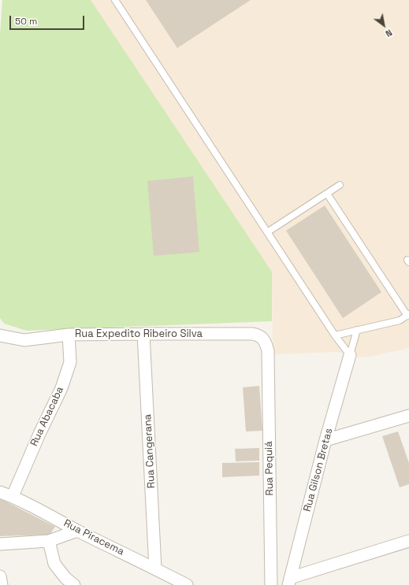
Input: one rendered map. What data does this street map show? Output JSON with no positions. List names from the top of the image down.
{
  "streets": {
    "street": [
      "Rua Expedito Ribeiro Silva",
      "Rua Abacaba",
      "Rua Cangerana",
      "Rua Pequiá",
      "Rua Gilson Bretas",
      "Rua Piracema"
    ]
  },
  "crossings": [
    ["Rua Expedito Ribeiro Silva", "Rua Abacaba"],
    ["Rua Expedito Ribeiro Silva", "Rua Cangerana"],
    ["Rua Expedito Ribeiro Silva", "Rua Pequiá"],
    ["Rua Abacaba", "Rua Piracema"],
    ["Rua Cangerana", "Rua Piracema"]
  ],
  "scale_bar": "50 m",
  "north": "bottom right"
}
